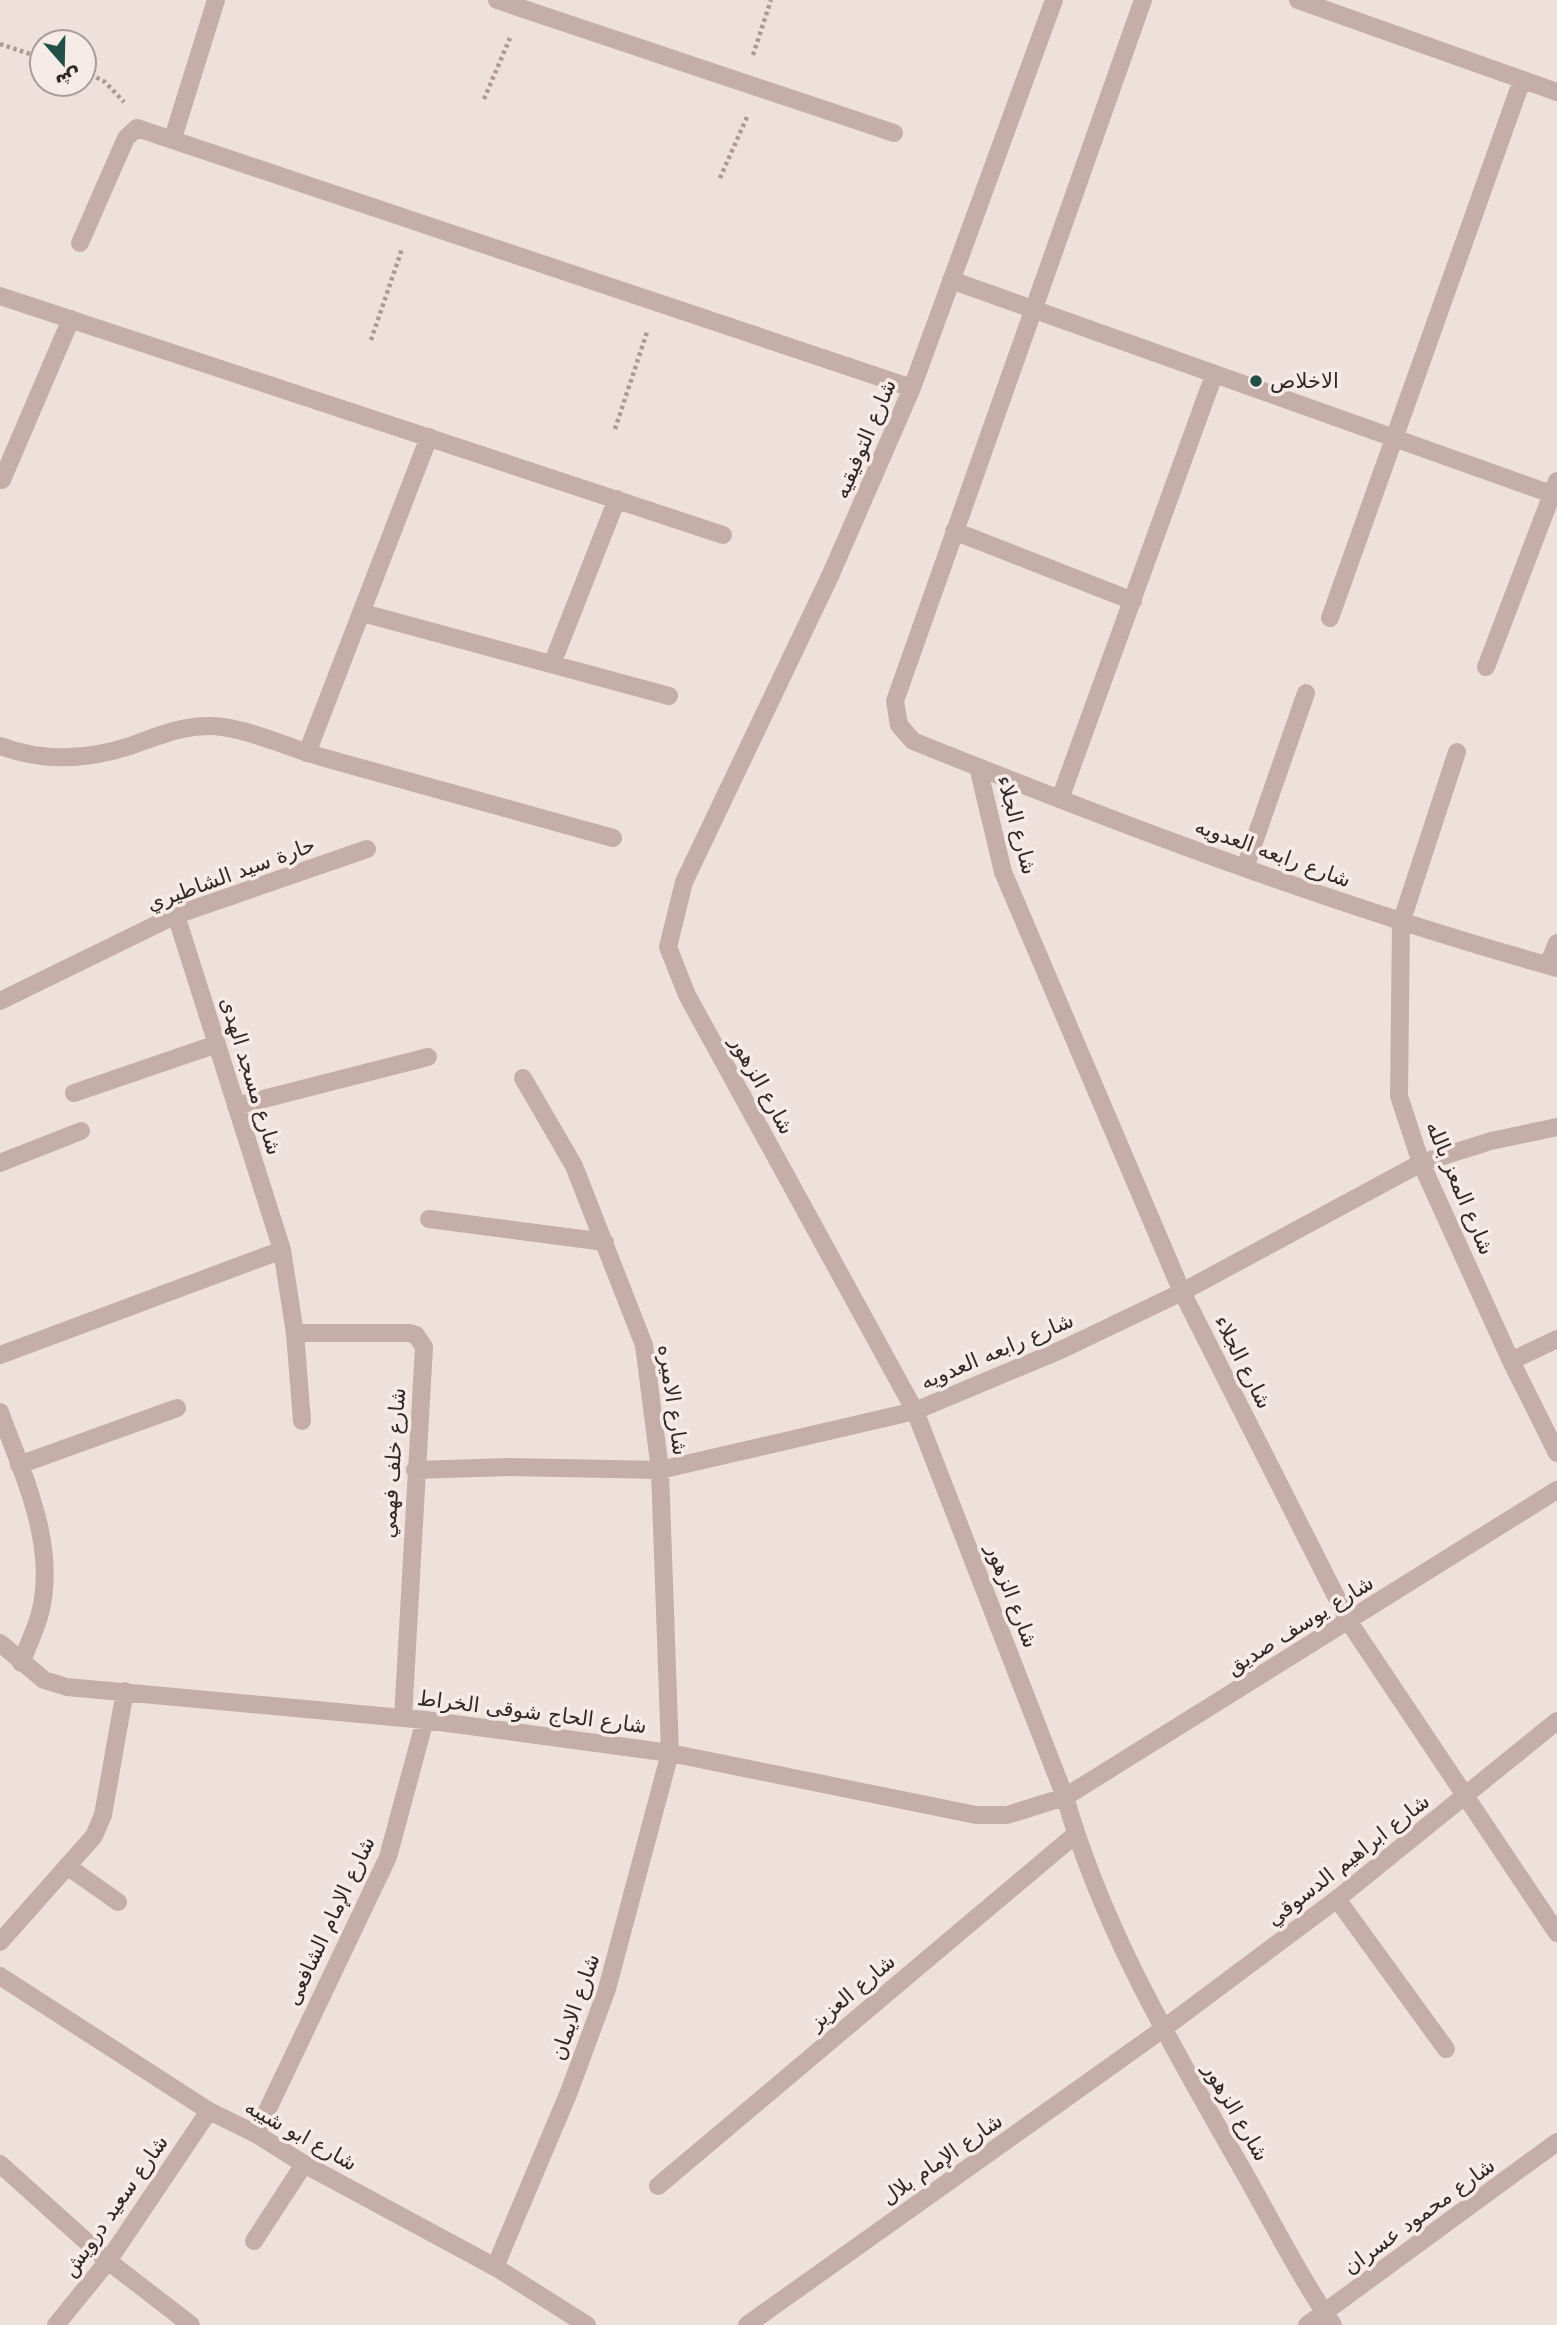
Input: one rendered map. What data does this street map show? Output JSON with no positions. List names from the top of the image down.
{
  "streets": {
    "street": [
      "شارع التوفيقيه",
      "شارع الجلاء",
      "شارع رابعه العدويه",
      "حارة سيد الشاطيري",
      "شارع مسجد الهدى",
      "شارع الزهور",
      "شارع المعز بالله",
      "شارع الاميره",
      "شارع خلف فهمي",
      "شارع يوسف صديق",
      "شارع الحاج شوقى الخراط",
      "شارع ابراهيم الدسوقي",
      "شارع الإمام الشافعى",
      "شارع العزيز",
      "شارع الايمان",
      "شارع ابو شيبه",
      "شارع الإمام بلال",
      "شارع سعيد درويش",
      "شارع محمود عسران"
    ]
  },
  "crossings": [
    ["شارع التوفيقيه", "شارع الزهور"],
    ["شارع الجلاء", "شارع رابعه العدويه"],
    ["شارع الجلاء", "شارع يوسف صديق"],
    ["شارع الجلاء", "شارع ابراهيم الدسوقي"],
    ["شارع رابعه العدويه", "شارع الزهور"],
    ["شارع رابعه العدويه", "شارع المعز بالله"],
    ["شارع رابعه العدويه", "شارع الاميره"],
    ["شارع رابعه العدويه", "شارع خلف فهمي"],
    ["حارة سيد الشاطيري", "شارع مسجد الهدى"],
    ["شارع مسجد الهدى", "شارع خلف فهمي"],
    ["شارع الزهور", "شارع يوسف صديق"],
    ["شارع الزهور", "شارع الحاج شوقى الخراط"],
    ["شارع الزهور", "شارع ابراهيم الدسوقي"],
    ["شارع الزهور", "شارع العزيز"],
    ["شارع الزهور", "شارع الإمام بلال"],
    ["شارع الزهور", "شارع محمود عسران"],
    ["شارع الاميره", "شارع الحاج شوقى الخراط"],
    ["شارع الاميره", "شارع الايمان"],
    ["شارع خلف فهمي", "شارع الحاج شوقى الخراط"],
    ["شارع يوسف صديق", "شارع الحاج شوقى الخراط"],
    ["شارع الحاج شوقى الخراط", "شارع الإمام الشافعى"],
    ["شارع الحاج شوقى الخراط", "شارع الايمان"],
    ["شارع ابراهيم الدسوقي", "شارع الإمام بلال"],
    ["شارع الإمام الشافعى", "شارع ابو شيبه"],
    ["شارع الايمان", "شارع ابو شيبه"],
    ["شارع ابو شيبه", "شارع سعيد درويش"]
  ],
  "places": ["الاخلاص"],
  "north": "bottom"
}
